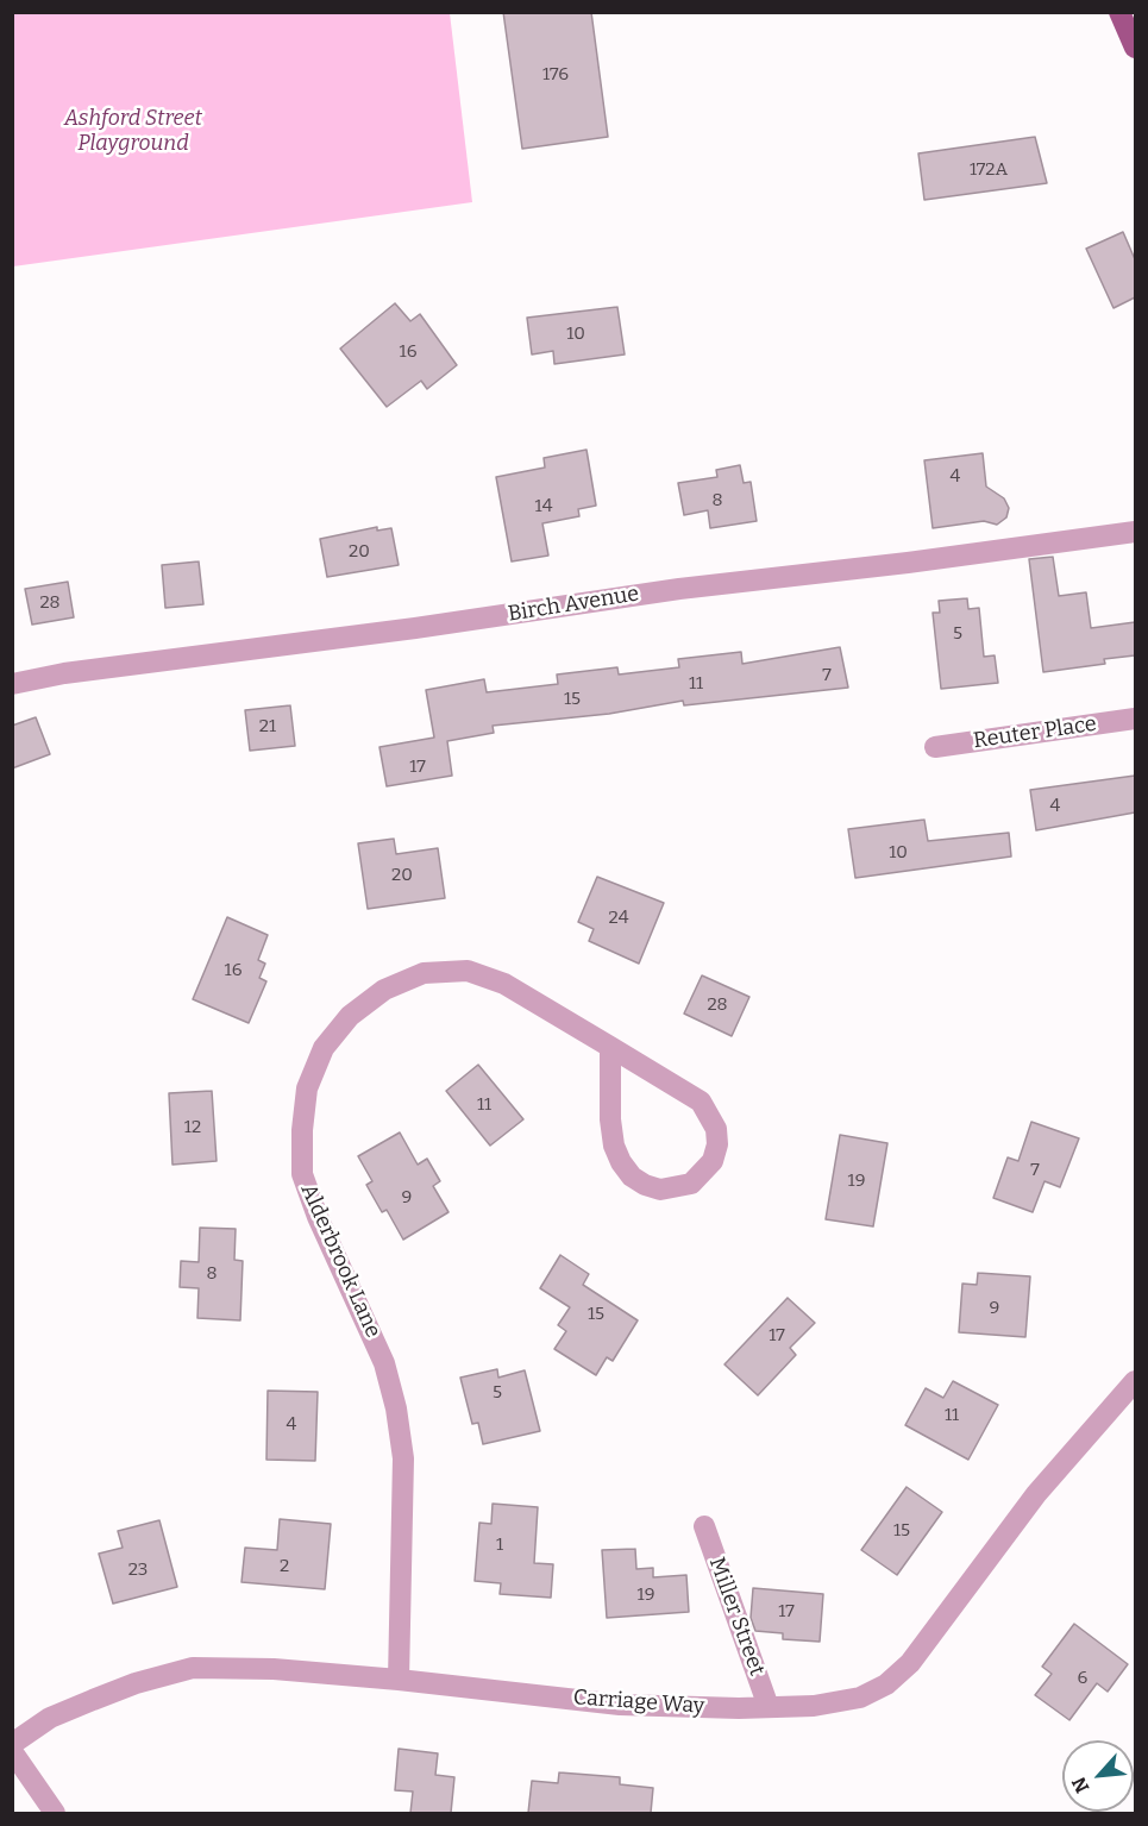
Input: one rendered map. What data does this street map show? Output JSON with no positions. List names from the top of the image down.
{
  "streets": {
    "street": [
      "Birch Avenue",
      "Reuter Place",
      "Alderbrook Lane",
      "Miller Street",
      "Carriage Way"
    ]
  },
  "crossings": [
    ["Alderbrook Lane", "Carriage Way"],
    ["Miller Street", "Carriage Way"]
  ],
  "parks": ["Ashford Street Playground"],
  "house_numbers": [
    "176",
    "172A",
    "10",
    "16",
    "4",
    "8",
    "14",
    "20",
    "28",
    "5",
    "7",
    "11",
    "15",
    "21",
    "17",
    "4",
    "10",
    "20",
    "24",
    "16",
    "28",
    "11",
    "12",
    "7",
    "19",
    "9",
    "8",
    "9",
    "15",
    "17",
    "5",
    "11",
    "4",
    "15",
    "1",
    "2",
    "23",
    "19",
    "17",
    "6"
  ],
  "north": "bottom left"
}
